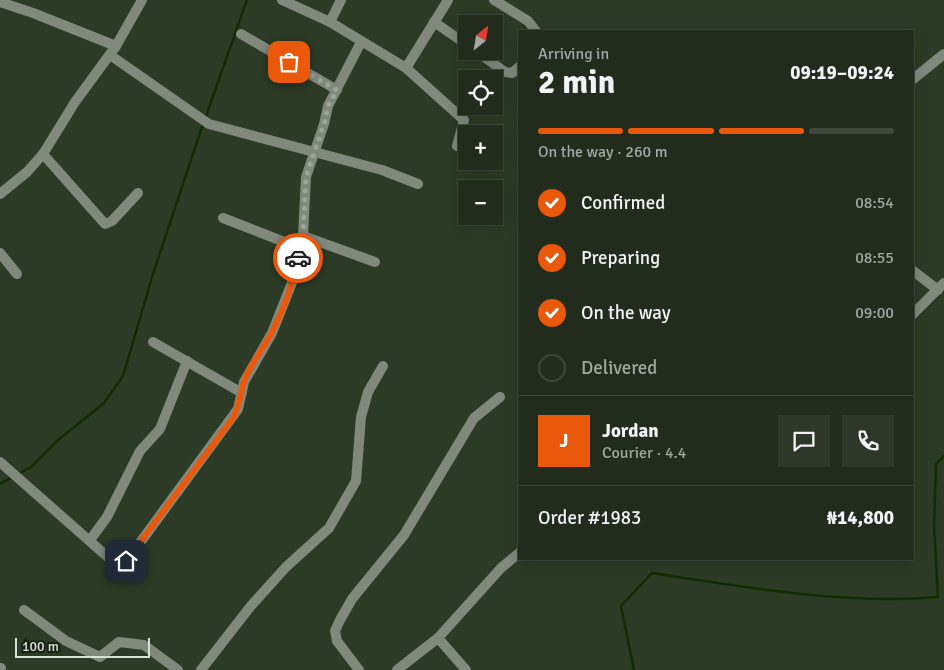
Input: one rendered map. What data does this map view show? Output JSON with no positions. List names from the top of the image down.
{
  "scale_bar": "100 m",
  "north": "top right",
  "page": {
    "map_buttons": ["+", "−"],
    "heading": ["2 min", "Arriving in", "09:19–09:24"],
    "panel": [
      "Jordan",
      "Courier · 4.4",
      "Order #1983",
      "₦14,800"
    ],
    "bar": "On the way · 260 m",
    "list": [
      ["Confirmed", "08:54"],
      ["Preparing", "08:55"],
      ["On the way", "09:00"],
      "Delivered"
    ],
    "round": "J",
    "scale": "100 m"
  }
}
